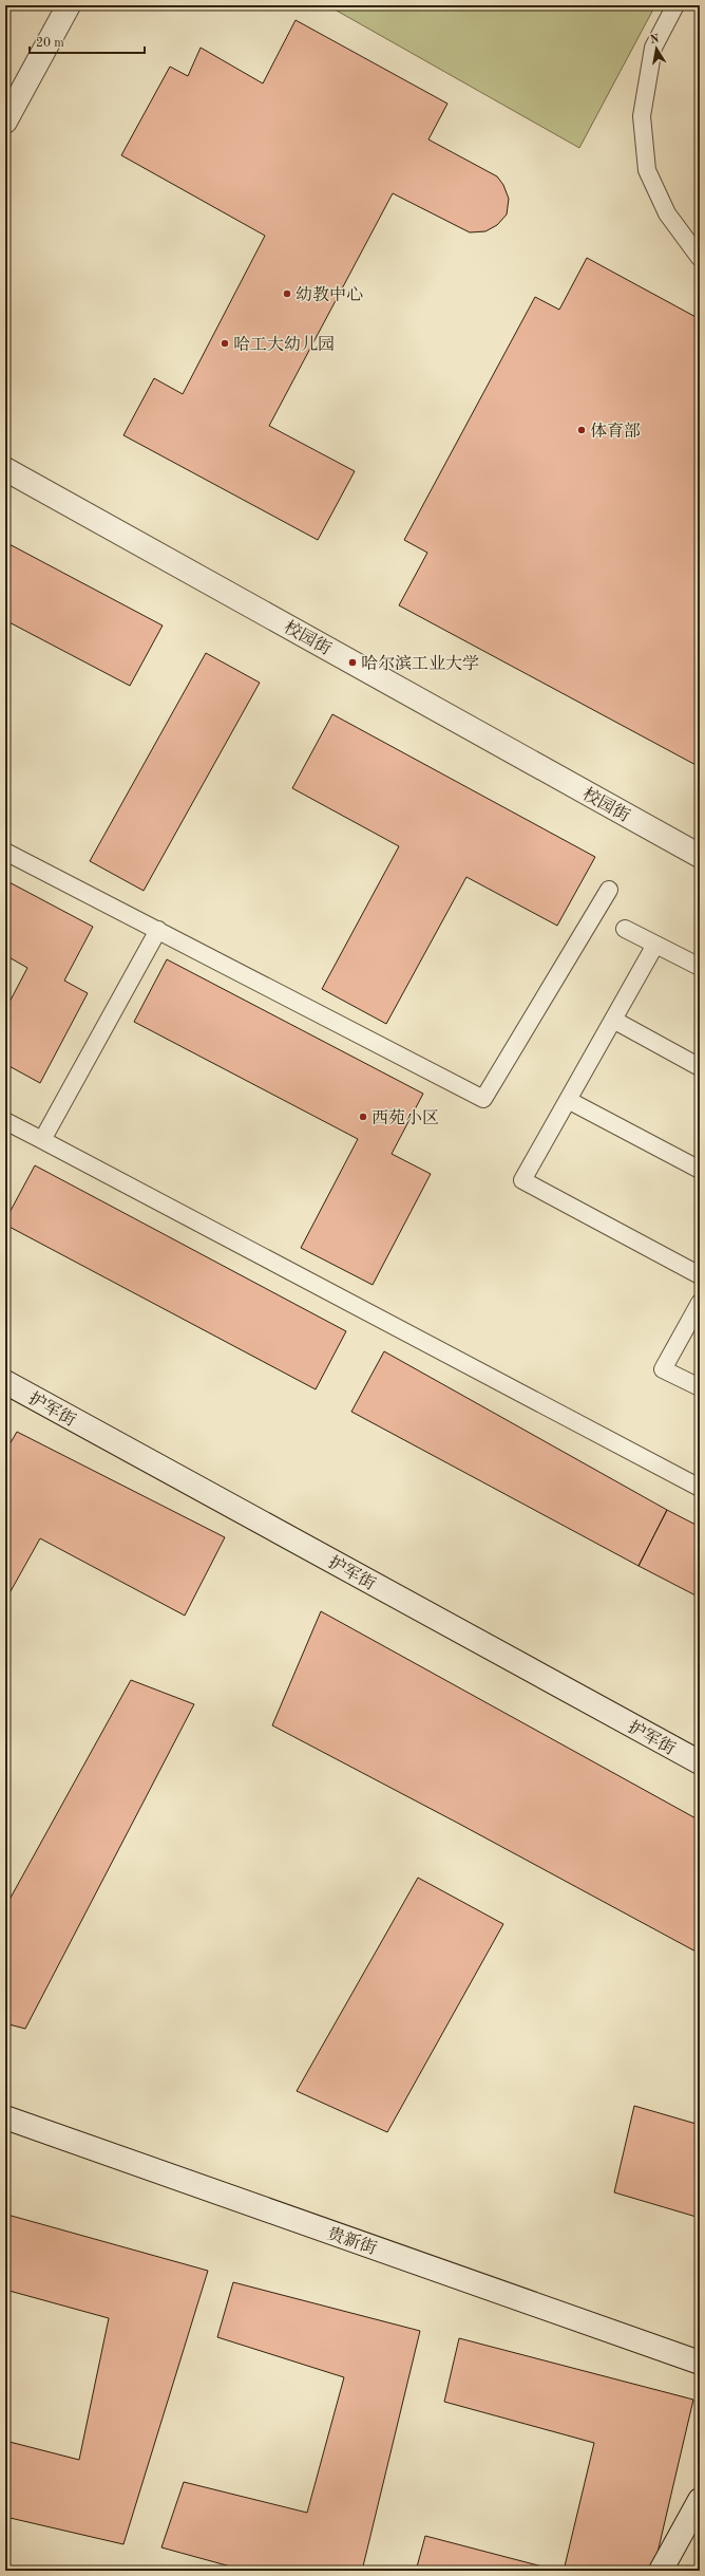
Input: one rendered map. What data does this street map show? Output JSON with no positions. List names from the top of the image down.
{
  "streets": {
    "street": ["校园街", "护军街", "贵新街"]
  },
  "places": [
    "幼教中心",
    "哈工大幼儿园",
    "体育部",
    "哈尔滨工业大学",
    "西苑小区"
  ],
  "scale_bar": "20 m",
  "north": "top"
}
